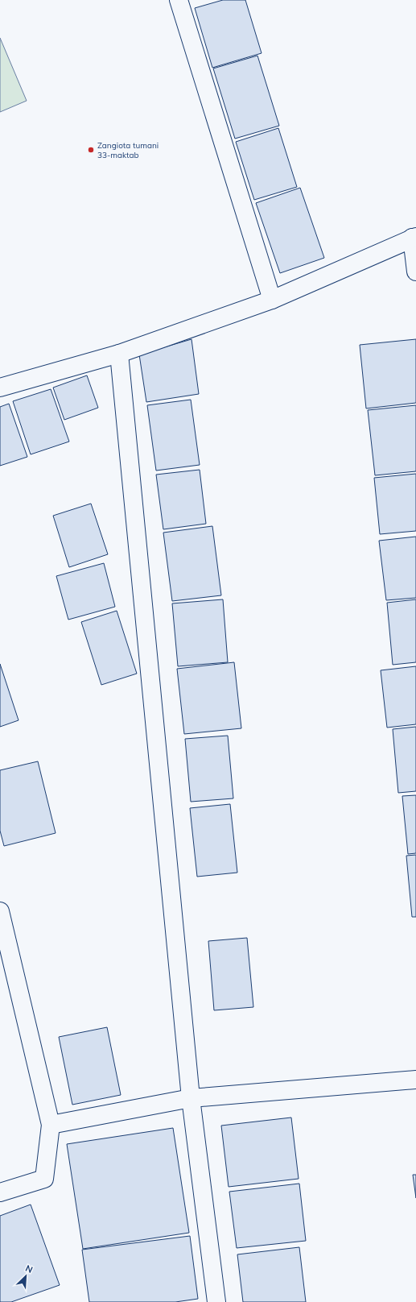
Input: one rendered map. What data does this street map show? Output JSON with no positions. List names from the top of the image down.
{
  "places": ["Zangiota tumani 33-maktab"],
  "north": "top right"
}
